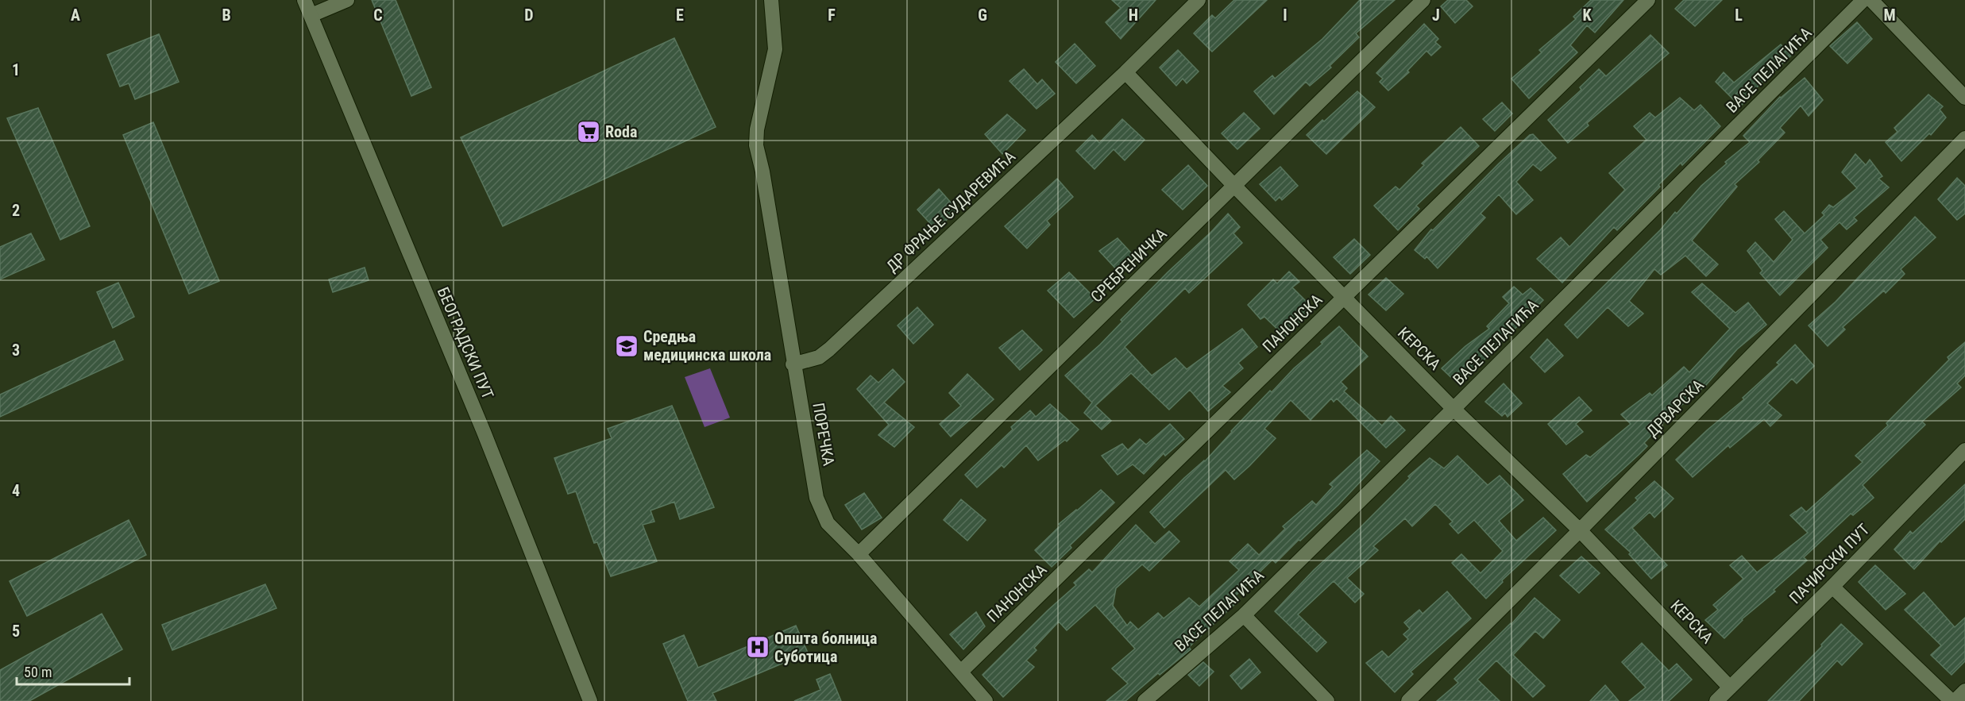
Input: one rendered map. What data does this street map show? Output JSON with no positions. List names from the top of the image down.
{
  "streets": {
    "street": [
      "ВАСЕ ПЕЛАГИЋА",
      "ДР ФРАЊЕ СУДАРЕВИЋА",
      "СРЕБРЕНИЧКА",
      "ПАНОНСКА",
      "БЕОГРАДСКИ ПУТ",
      "КЕРСКА",
      "ДРВАРСКА",
      "ПОРЕЧКА",
      "ПАЧИРСКИ ПУТ"
    ]
  },
  "crossings": [
    ["ВАСЕ ПЕЛАГИЋА", "КЕРСКА"],
    ["ДР ФРАЊЕ СУДАРЕВИЋА", "КЕРСКА"],
    ["ДР ФРАЊЕ СУДАРЕВИЋА", "ПОРЕЧКА"],
    ["СРЕБРЕНИЧКА", "КЕРСКА"],
    ["СРЕБРЕНИЧКА", "ПОРЕЧКА"],
    ["ПАНОНСКА", "КЕРСКА"],
    ["ПАНОНСКА", "ПОРЕЧКА"],
    ["КЕРСКА", "ДРВАРСКА"],
    ["КЕРСКА", "ПАЧИРСКИ ПУТ"]
  ],
  "places": {
    "supermarket": ["Roda"],
    "school or university": ["Средња медицинска школа"],
    "hospital": ["Општа болница Суботица"]
  },
  "scale_bar": "50 m",
  "grid": {
    "columns": [
      "A",
      "B",
      "C",
      "D",
      "E",
      "F",
      "G",
      "H",
      "I",
      "J",
      "K",
      "L",
      "M"
    ],
    "rows": [
      "1",
      "2",
      "3",
      "4",
      "5"
    ]
  }
}
